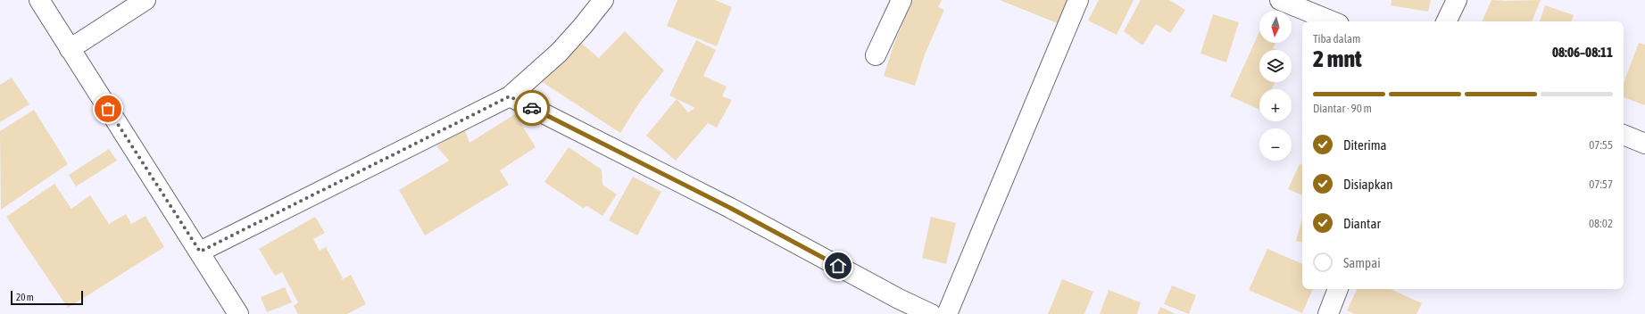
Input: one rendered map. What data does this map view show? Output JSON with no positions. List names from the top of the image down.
{
  "scale_bar": "20 m",
  "north": "bottom",
  "page": {
    "map_buttons": ["+", "−"],
    "heading": ["2 mnt", "Tiba dalam", "08:06–08:11"],
    "bar": "Diantar · 90 m",
    "list": [
      ["Diterima", "07:55"],
      ["Disiapkan", "07:57"],
      ["Diantar", "08:02"],
      "Sampai"
    ],
    "scale": "20 m"
  }
}
